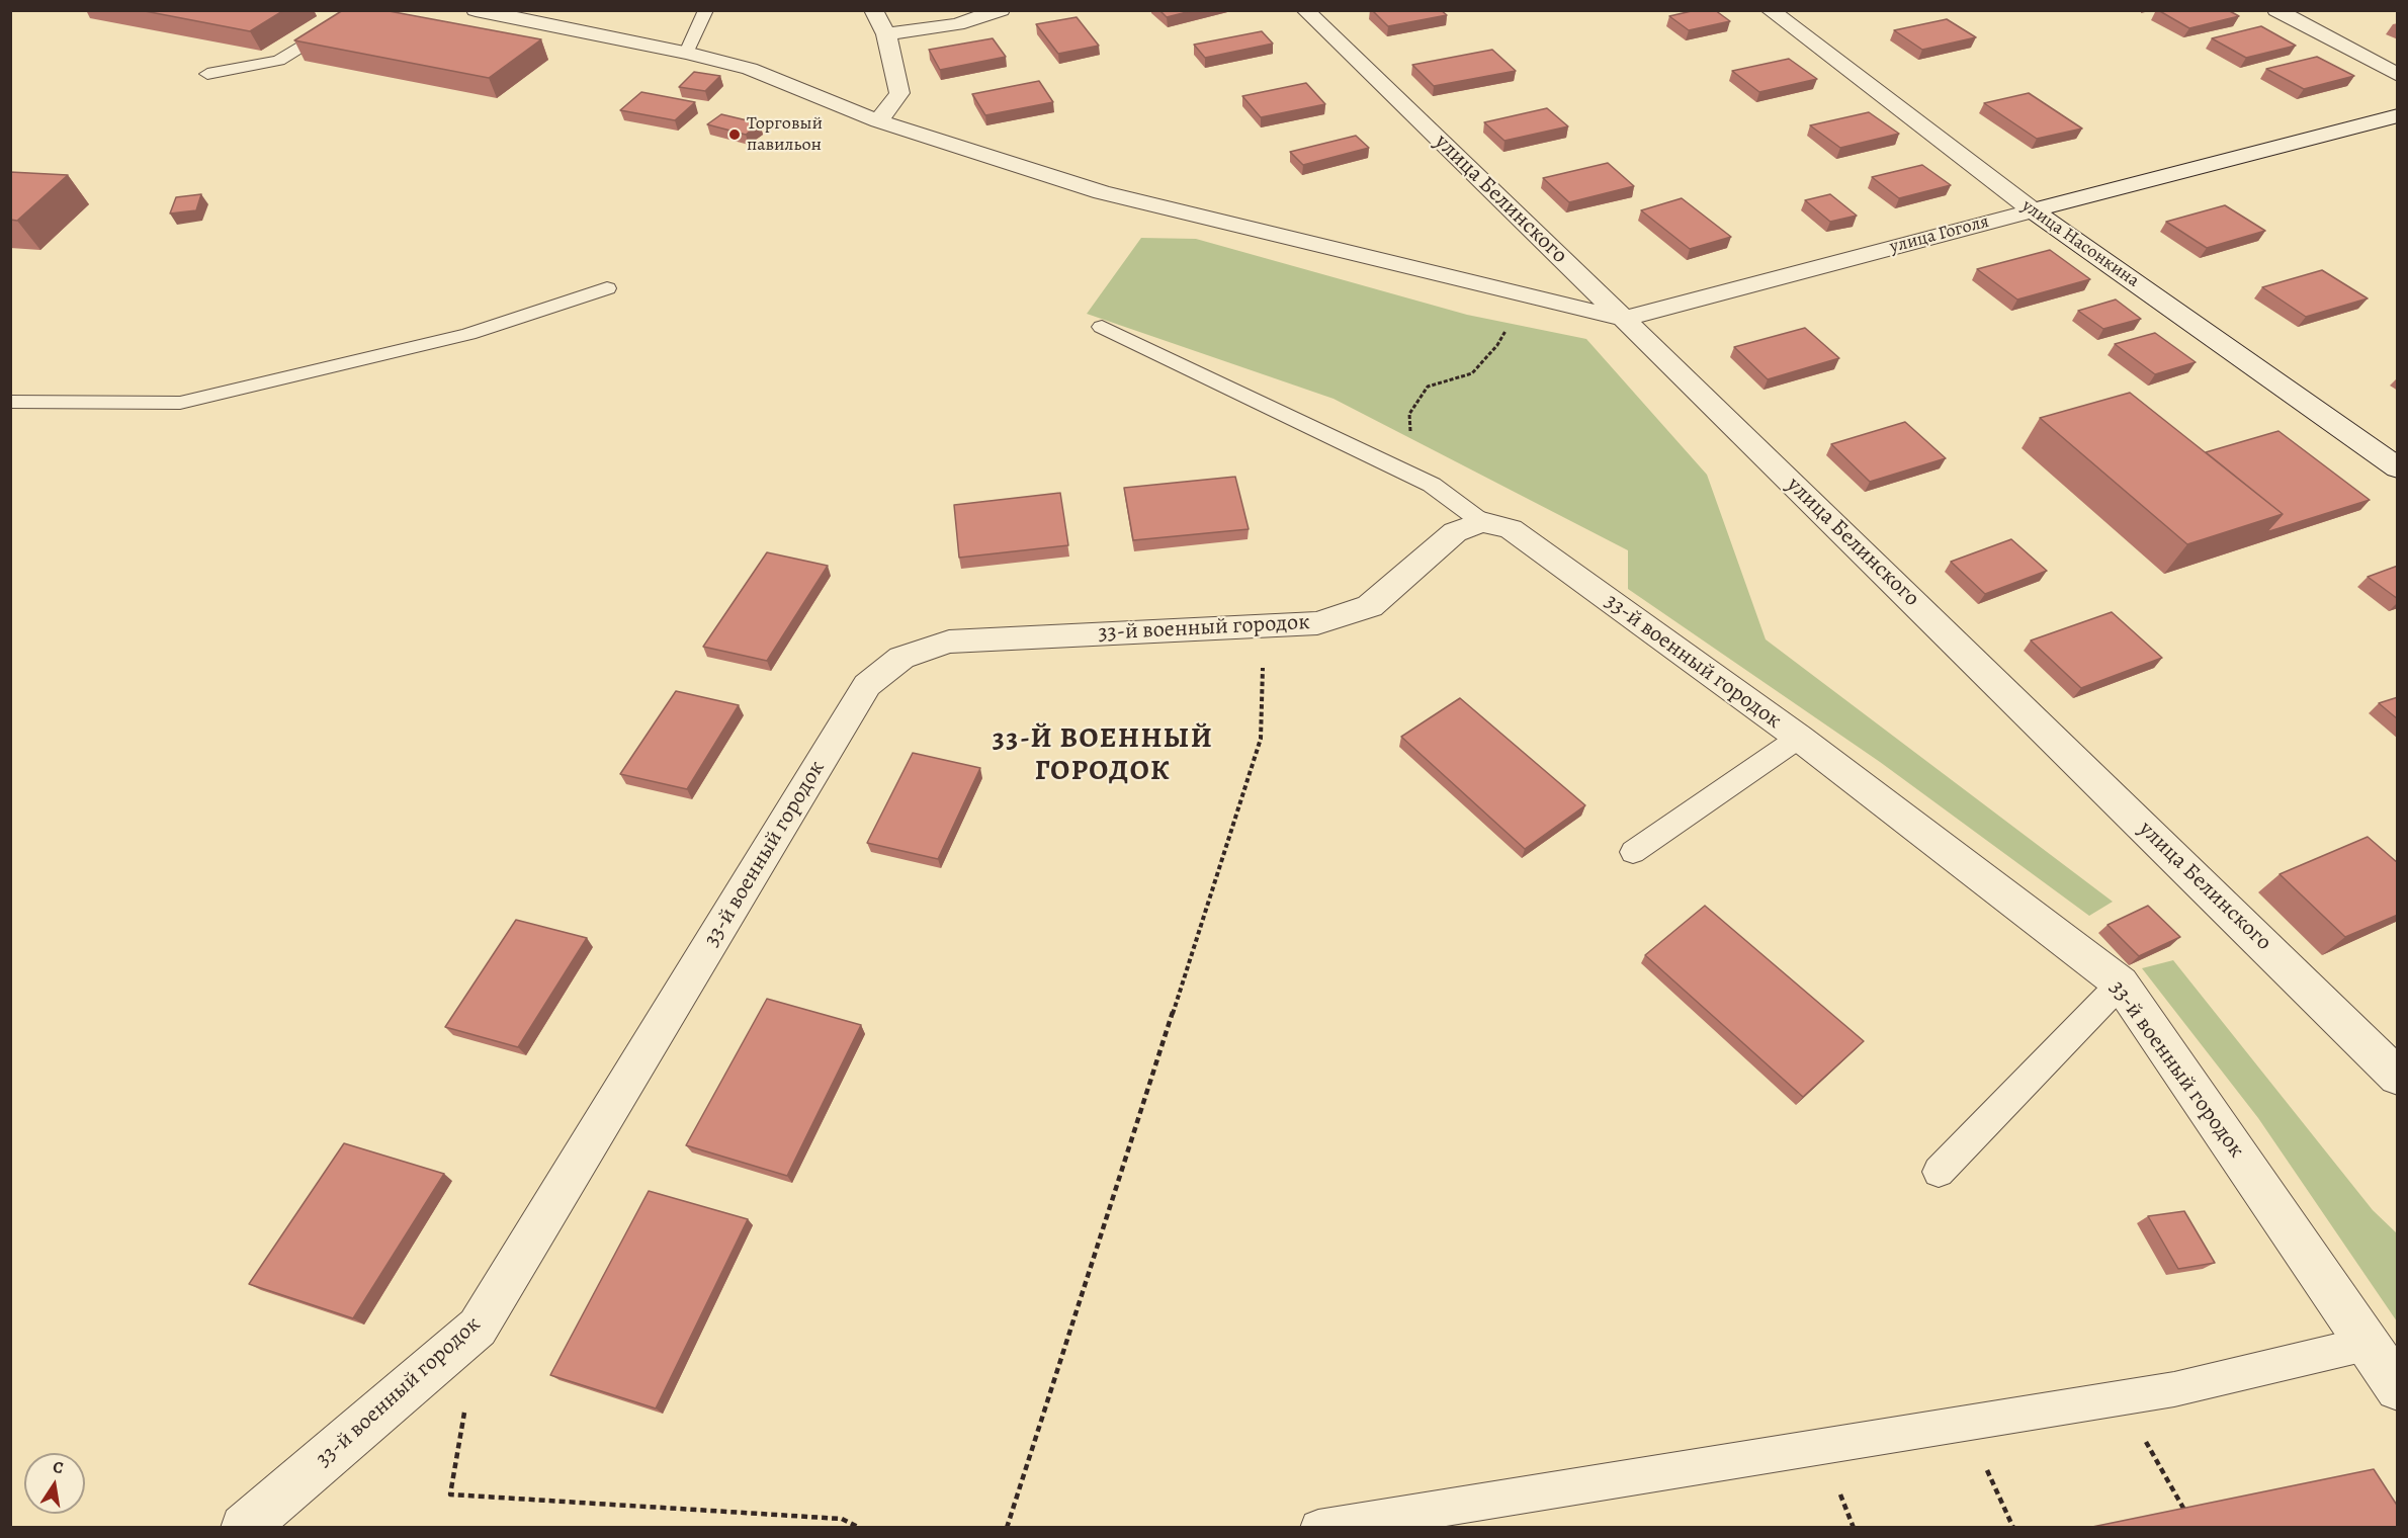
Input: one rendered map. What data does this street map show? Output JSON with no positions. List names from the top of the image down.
{
  "streets": {
    "street": [
      "улица Белинского",
      "улица Гоголя",
      "улица Насонкина",
      "33-й военный городок"
    ]
  },
  "crossings": [
    ["улица Белинского", "улица Гоголя"],
    ["улица Гоголя", "улица Насонкина"]
  ],
  "districts": ["33-Й ВОЕННЫЙ ГОРОДОК"],
  "places": ["Торговый павильон"],
  "north": "top"
}
